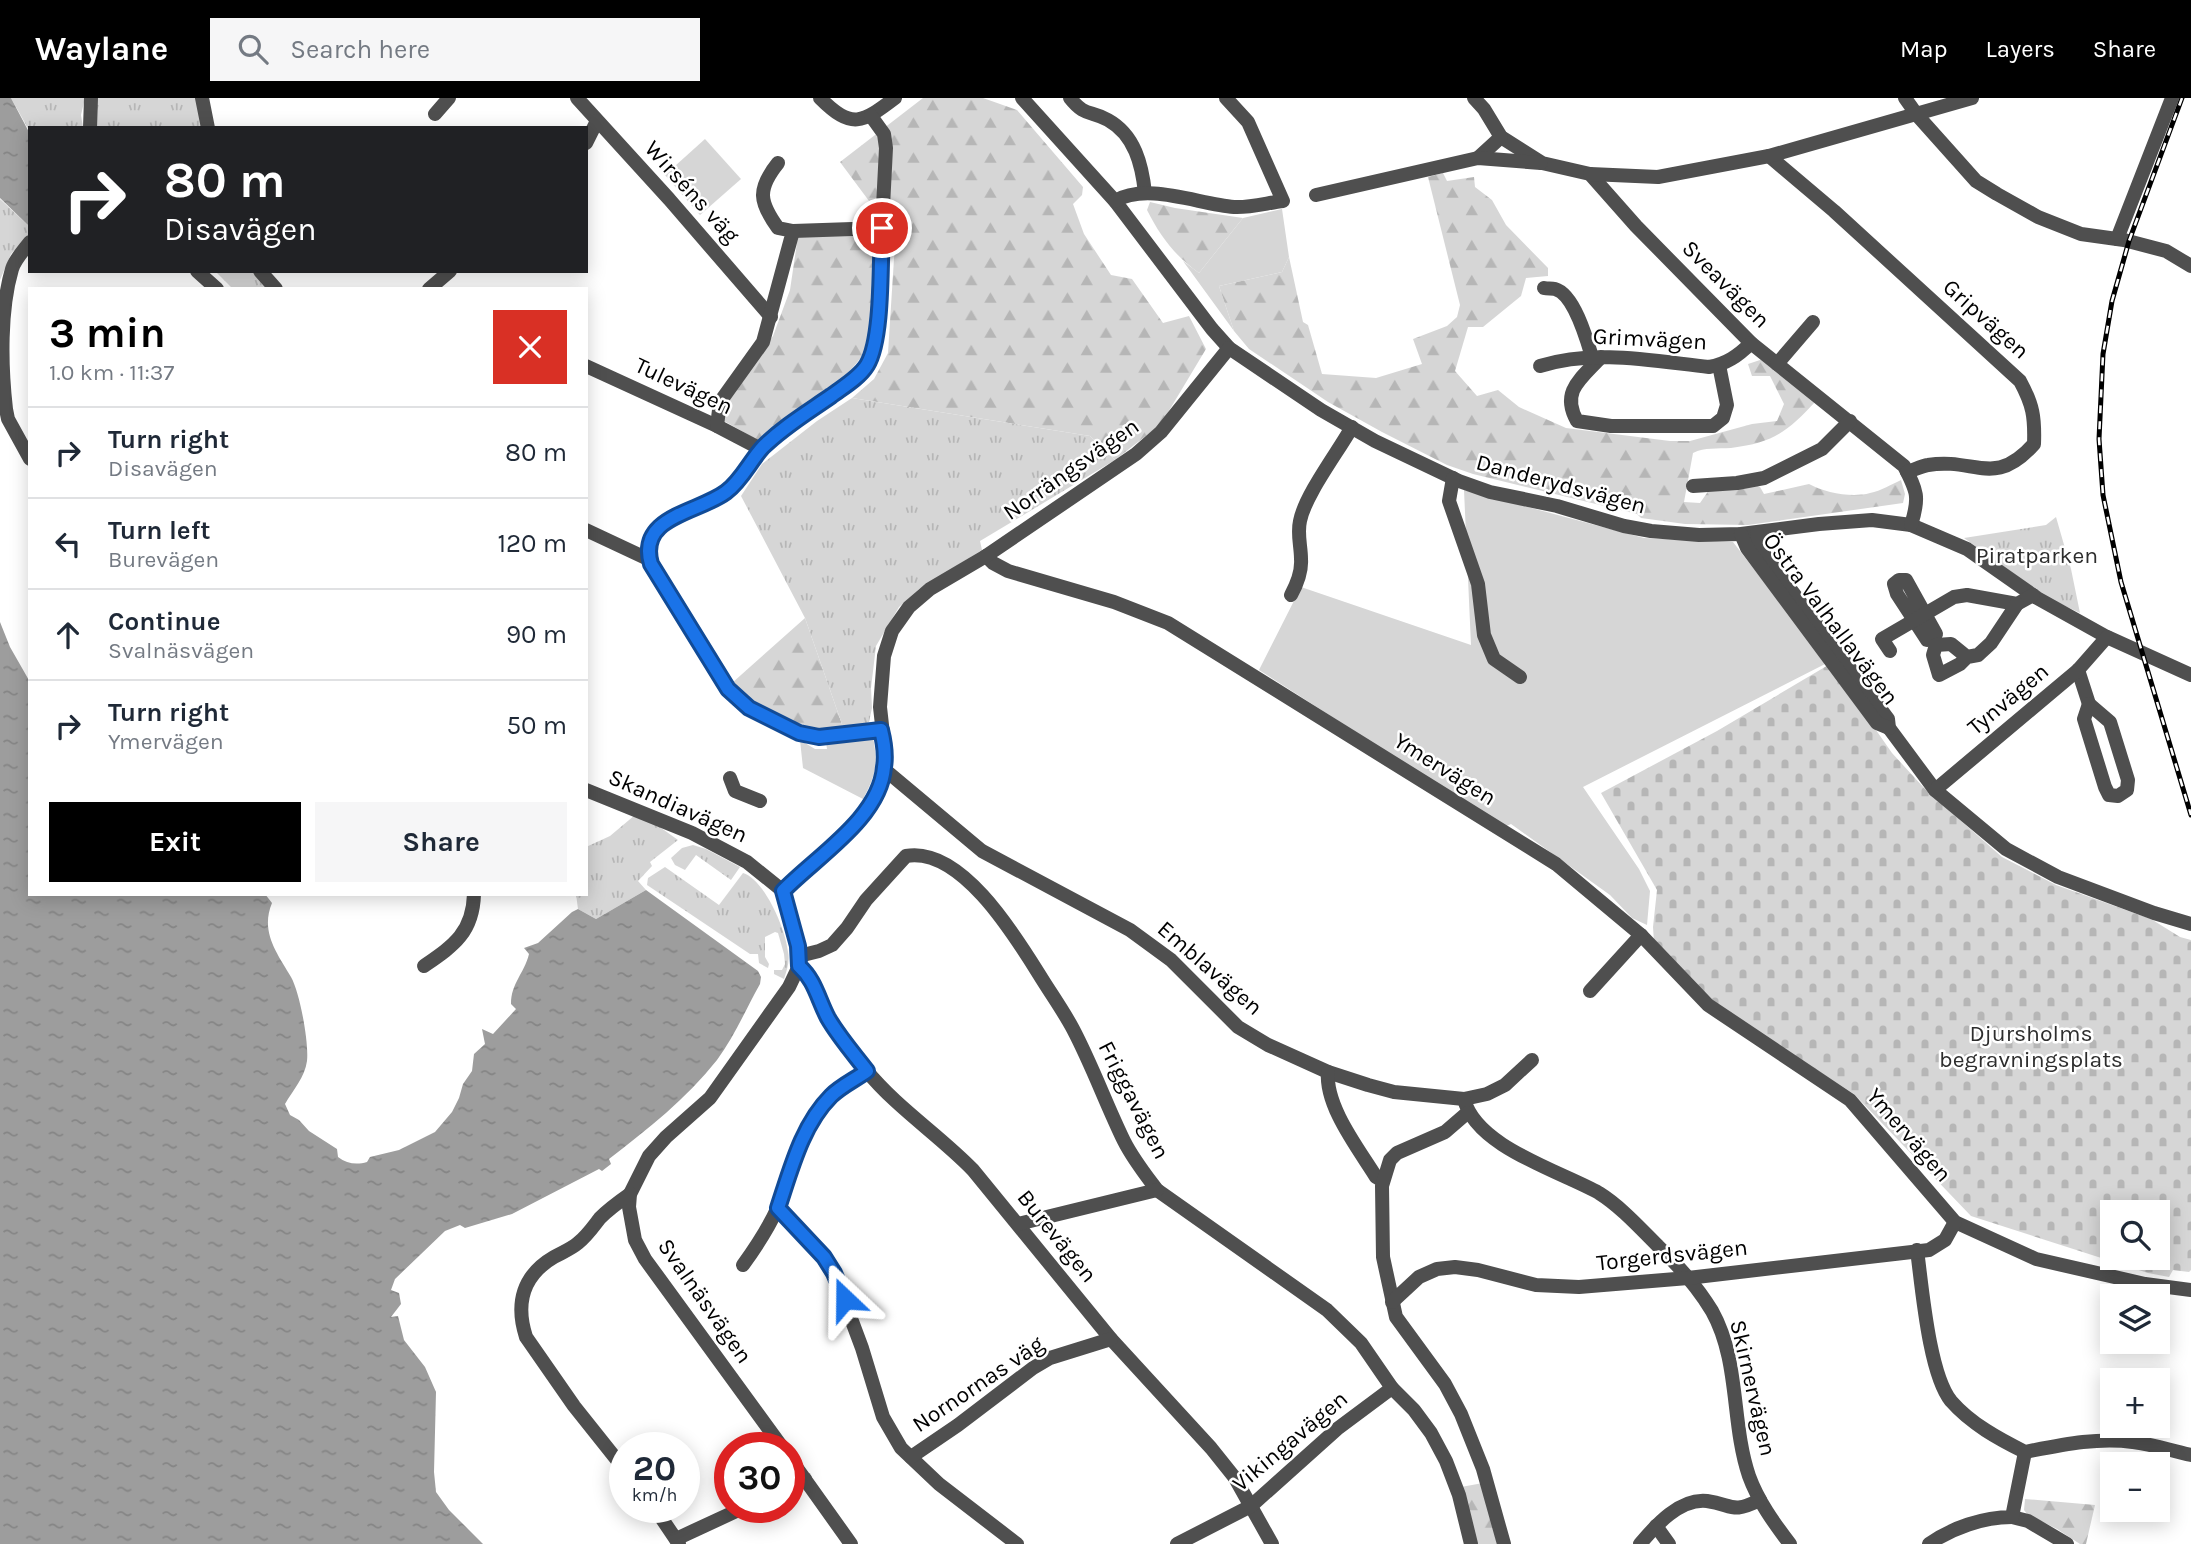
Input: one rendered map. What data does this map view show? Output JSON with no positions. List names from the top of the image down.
{
  "streets": {
    "street": [
      "Wirséns väg",
      "Sveavägen",
      "Gripvägen",
      "Grimvägen",
      "Tulevägen",
      "Norrängsvägen",
      "Danderydsvägen",
      "Östra Valhallavägen",
      "Tynvägen",
      "Ymervägen",
      "Skandiavägen",
      "Emblavägen",
      "Friggavägen",
      "Burevägen",
      "Torgerdsvägen",
      "Svalnäsvägen",
      "Nornornas väg",
      "Skirnervägen",
      "Vikingavägen"
    ]
  },
  "crossings": [
    ["Sveavägen", "Gripvägen"],
    ["Sveavägen", "Grimvägen"],
    ["Sveavägen", "Danderydsvägen"],
    ["Norrängsvägen", "Danderydsvägen"],
    ["Norrängsvägen", "Ymervägen"],
    ["Danderydsvägen", "Östra Valhallavägen"],
    ["Danderydsvägen", "Tynvägen"],
    ["Östra Valhallavägen", "Tynvägen"],
    ["Ymervägen", "Torgerdsvägen"],
    ["Emblavägen", "Skirnervägen"],
    ["Friggavägen", "Burevägen"],
    ["Friggavägen", "Vikingavägen"],
    ["Burevägen", "Nornornas väg"],
    ["Burevägen", "Vikingavägen"],
    ["Torgerdsvägen", "Skirnervägen"]
  ],
  "parks": ["Piratparken", "Djursholms begravningsplats"],
  "page": {
    "header": "Waylane",
    "search": "Search here",
    "nav": ["Map", "Layers", "Share"],
    "turn": ["80 m", "Disavägen"],
    "heading": ["3 min", "1.0 km · 11:37"],
    "list": [
      {
        "name": "Turn right",
        "note": "Disavägen",
        "value": "80 m"
      },
      {
        "name": "Turn left",
        "note": "Burevägen",
        "value": "120 m"
      },
      {
        "name": "Continue",
        "note": "Svalnäsvägen",
        "value": "90 m"
      },
      {
        "name": "Turn right",
        "note": "Ymervägen",
        "value": "50 m"
      }
    ],
    "buttons": ["Exit", "Share"],
    "map_buttons": ["+", "−"],
    "speed": "20 km/h",
    "limit": "30"
  }
}
